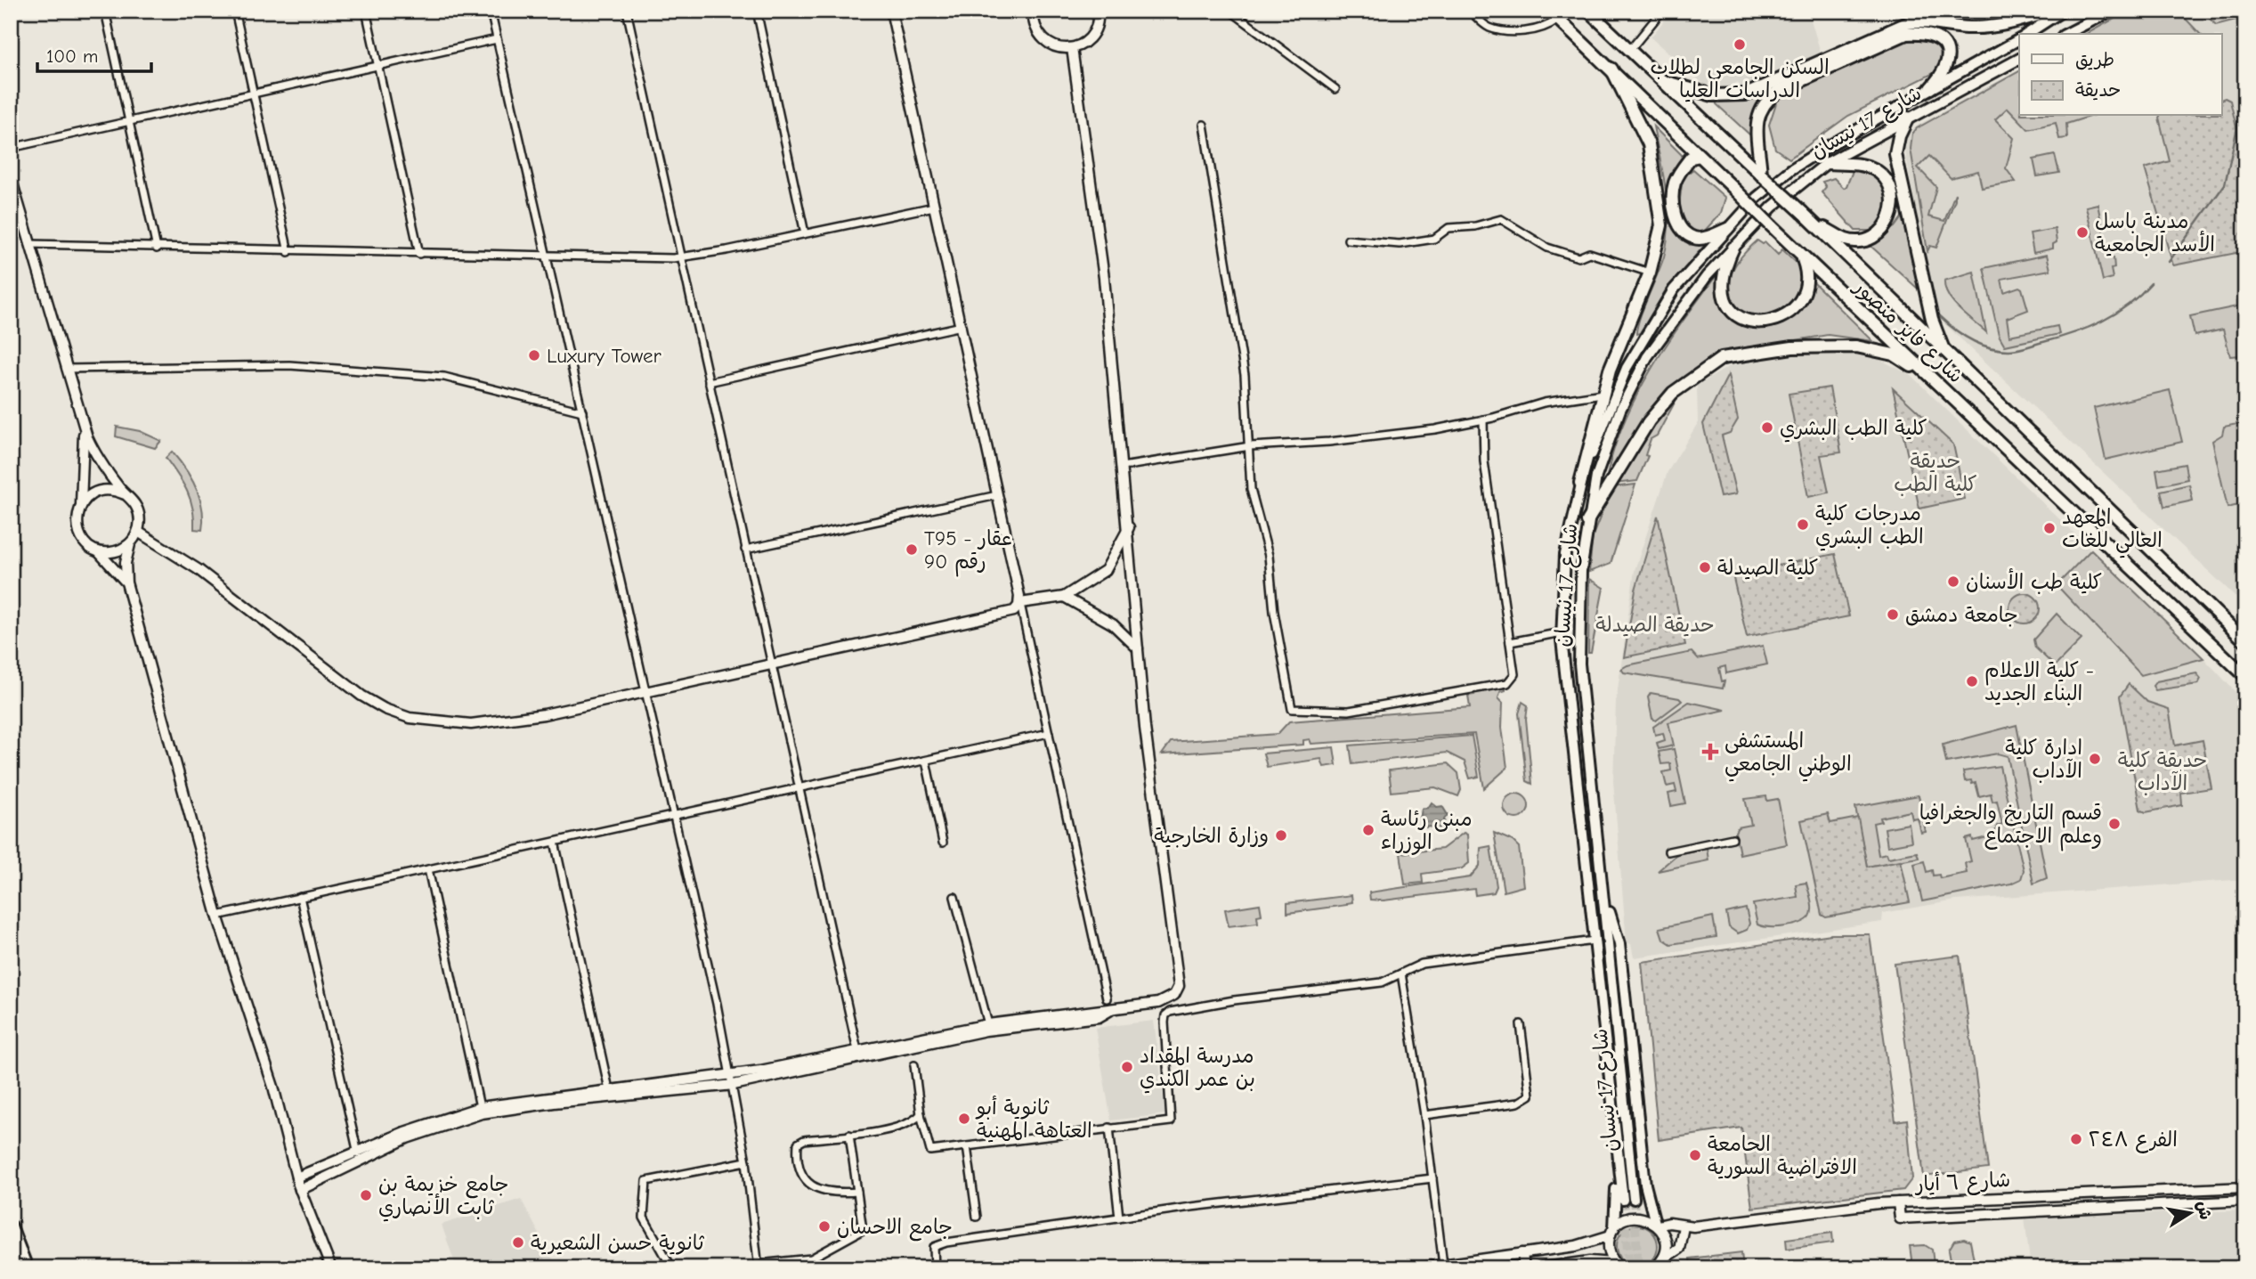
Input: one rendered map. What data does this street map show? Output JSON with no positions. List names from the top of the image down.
{
  "streets": {
    "highway": ["شارع فايز منصور"],
    "main road": ["شارع 17 نيسان"],
    "street": ["شارع ٦ أيار"]
  },
  "parks": ["حديقة كلية الطب", "حديقة الصيدلة", "حديقة كلية الآداب"],
  "places": {
    "other": [
      "السكن الجامعي لطلاب الدراسات العليا",
      "مدينة باسل الأسد الجامعية",
      "Luxury Tower",
      "كلية الطب البشري",
      "مدرجات كلية الطب البشري",
      "المعهد العالي للغات",
      "T95 - عقار رقم 90",
      "كلية الصيدلة",
      "كلية طب الأسنان",
      "جامعة دمشق",
      "كلية الاعلام - البناء الجديد",
      "ادارة كلية الآداب",
      "قسم التاريخ والجغرافيا وعلم الاجتماع",
      "مبنى رئاسة الوزراء",
      "وزارة الخارجية",
      "مدرسة المقداد بن عمر الكندي",
      "ثانوية أبو العتاهة المهنية",
      "الفرع ٢٤٨",
      "الحامعة الافتراضية السورية",
      "جامع خزيمة بن ثابت الأنصاري",
      "جامع الاحسان",
      "ثانوية حسن الشعيرية"
    ],
    "health": ["المستشفى الوطني الجامعي"]
  },
  "legend": ["طريق", "حديقة"],
  "scale_bar": "100 m",
  "north": "right"
}
